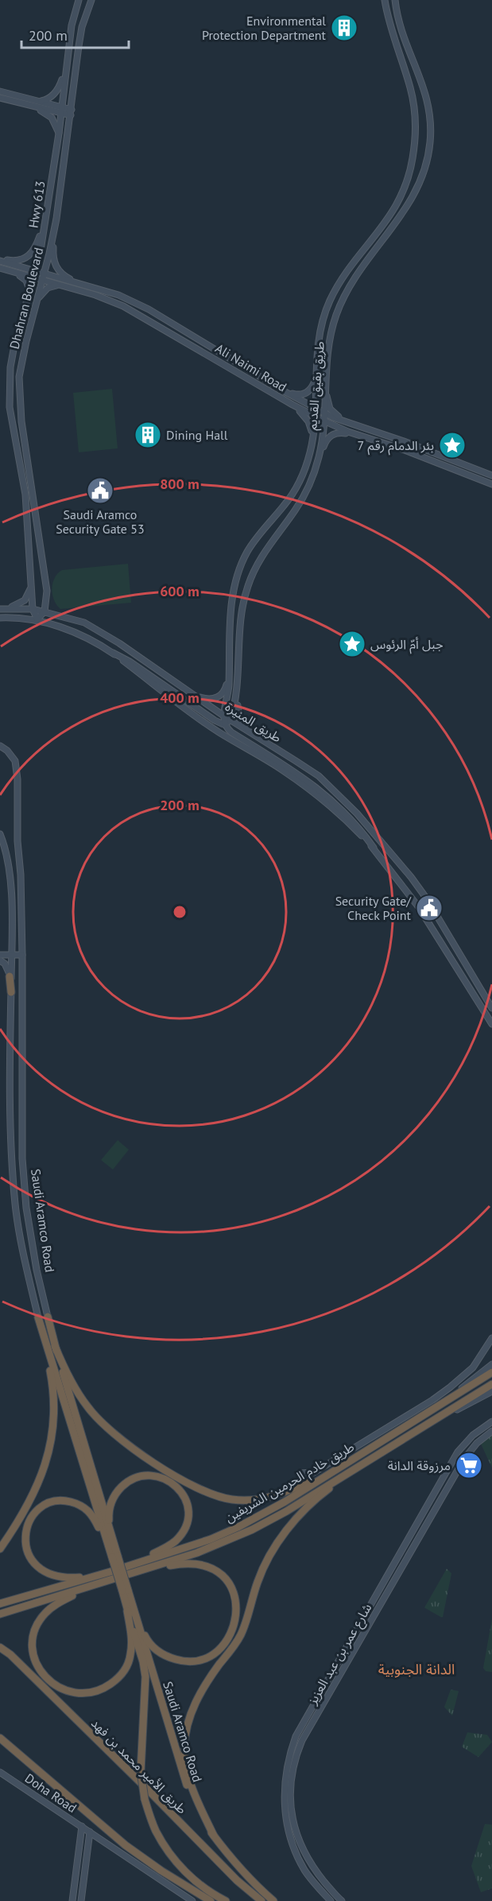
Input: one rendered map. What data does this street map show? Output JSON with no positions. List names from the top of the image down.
{
  "streets": {
    "highway": ["Saudi Aramco Road", "طريق خادم الحرمين الشريفين", "طريق الأمير محمد بن فهد"],
    "main road": [
      "Hwy 613",
      "Dhahran Boulevard",
      "Ali Naimi Road",
      "طريق بقيق القديم",
      "طريق المنيرة",
      "شارع عمر بن عبد العزيز",
      "Doha Road"
    ]
  },
  "crossings": [
    ["Hwy 613", "Ali Naimi Road"],
    ["Hwy 613", "طريق المنيرة"],
    ["Dhahran Boulevard", "Ali Naimi Road"],
    ["Dhahran Boulevard", "طريق المنيرة"],
    ["Ali Naimi Road", "طريق بقيق القديم"],
    ["طريق بقيق القديم", "طريق المنيرة"],
    ["Saudi Aramco Road", "طريق الأمير محمد بن فهد"]
  ],
  "districts": ["الدانة الجنوبية"],
  "places": {
    "building": ["Environmental Protection Department", "Dining Hall"],
    "place": ["بئر الدمام رقم 7", "جبل أمّ الرئوس"],
    "public building": ["Saudi Aramco Security Gate 53", "Security Gate/ Check Point"],
    "supermarket": ["مرزوقة الدانة"]
  },
  "scale_bar": "200 m",
  "rings": [
    "800 m",
    "600 m",
    "400 m",
    "200 m"
  ]
}
